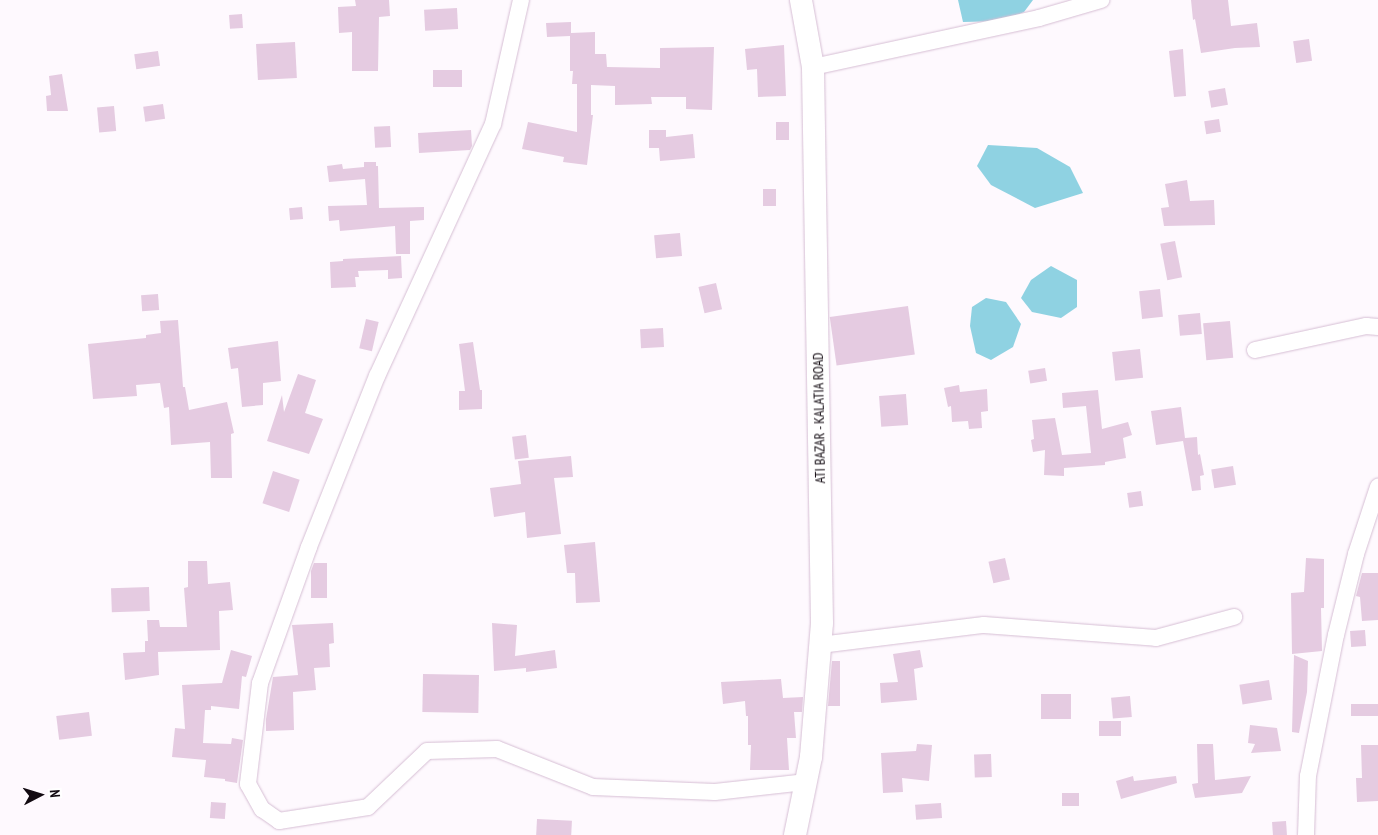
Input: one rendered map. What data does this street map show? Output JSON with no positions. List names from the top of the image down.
{
  "streets": {
    "main road": ["ATI BAZAR - KALATIA ROAD"]
  },
  "north": "right"
}
